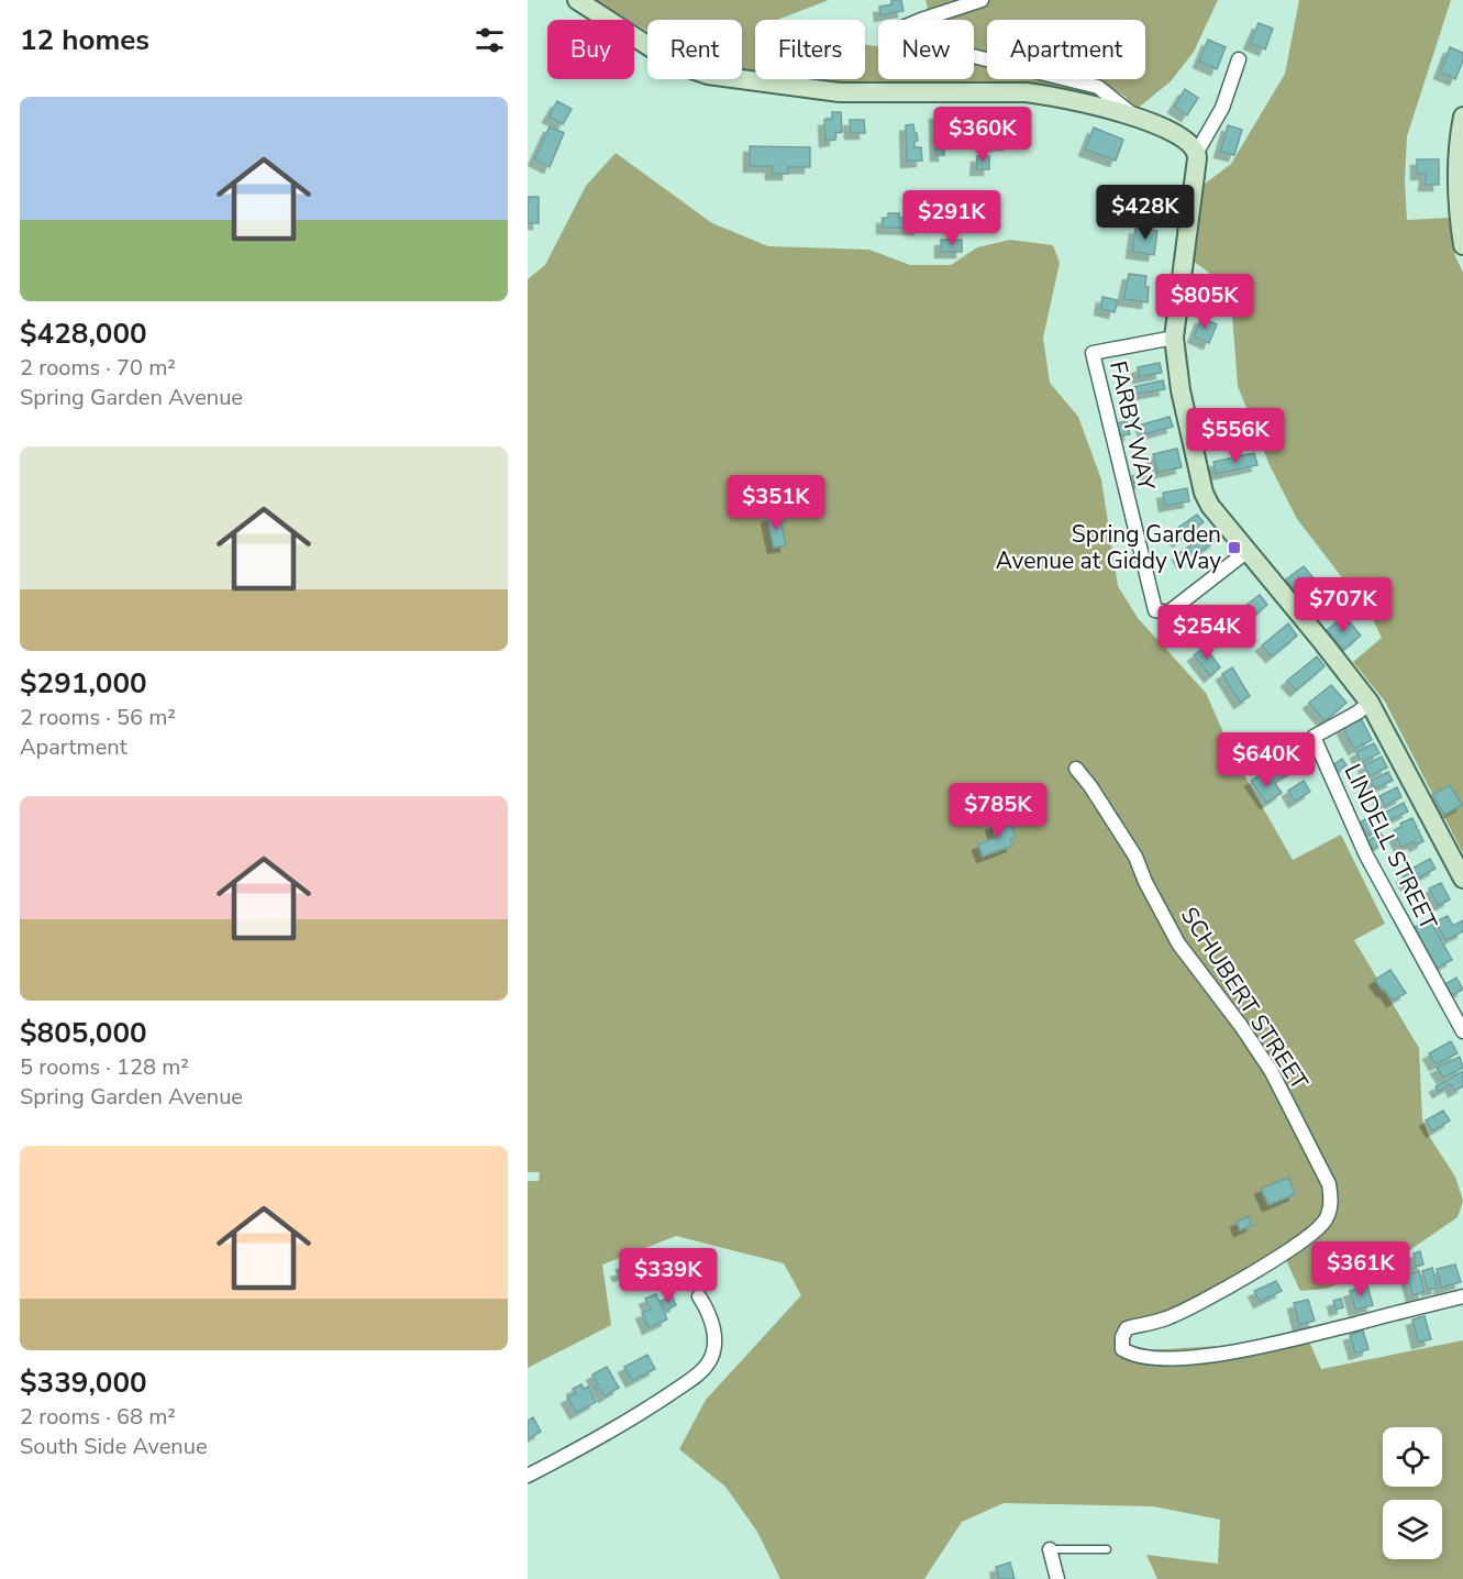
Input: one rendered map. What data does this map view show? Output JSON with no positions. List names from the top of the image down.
{
  "streets": {
    "street": ["FARBY WAY", "LINDELL STREET", "SCHUBERT STREET"]
  },
  "places": {
    "transit": ["Spring Garden Avenue at Giddy Way"]
  },
  "page": {
    "heading": "12 homes",
    "chip": [
      "Buy",
      "Rent",
      "Filters",
      "New",
      "Apartment"
    ],
    "list": [
      {
        "name": "$428,000",
        "note": "2 rooms · 70 m² · Spring Garden Avenue"
      },
      {
        "name": "$291,000",
        "note": "2 rooms · 56 m² · Apartment"
      },
      {
        "name": "$805,000",
        "note": "5 rooms · 128 m² · Spring Garden Avenue"
      },
      {
        "name": "$339,000",
        "note": "2 rooms · 68 m² · South Side Avenue"
      }
    ],
    "price": [
      "$360K",
      "$428K",
      "$291K",
      "$805K",
      "$556K",
      "$351K",
      "$707K",
      "$254K",
      "$640K",
      "$785K",
      "$361K",
      "$339K"
    ]
  }
}
